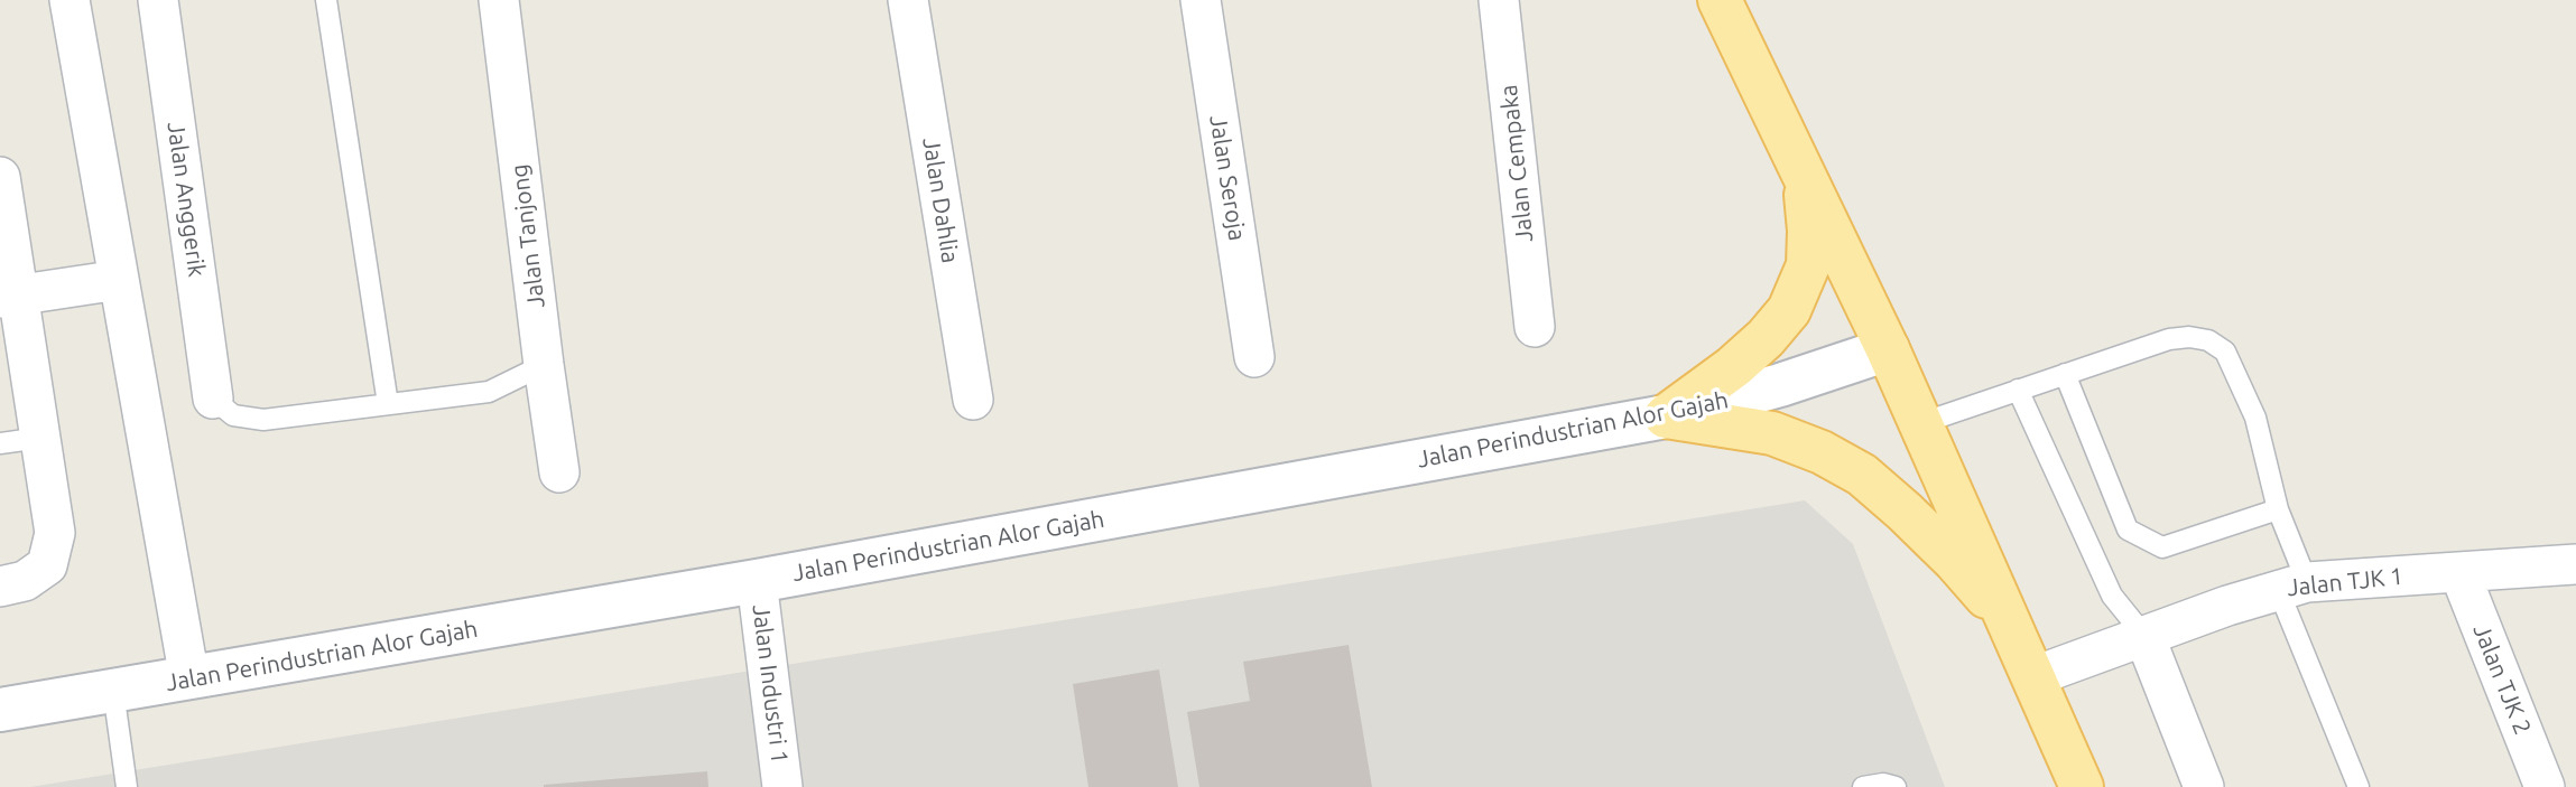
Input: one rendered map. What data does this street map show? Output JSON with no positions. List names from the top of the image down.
{
  "streets": {
    "street": [
      "Jalan Cempaka",
      "Jalan Seroja",
      "Jalan Anggerik",
      "Jalan Dahlia",
      "Jalan Tanjong",
      "Jalan Perindustrian Alor Gajah",
      "Jalan TJK 1",
      "Jalan TJK 2",
      "Jalan Industri 1"
    ]
  },
  "crossings": [
    ["Jalan Perindustrian Alor Gajah", "Jalan Industri 1"],
    ["Jalan TJK 1", "Jalan TJK 2"]
  ]
}
